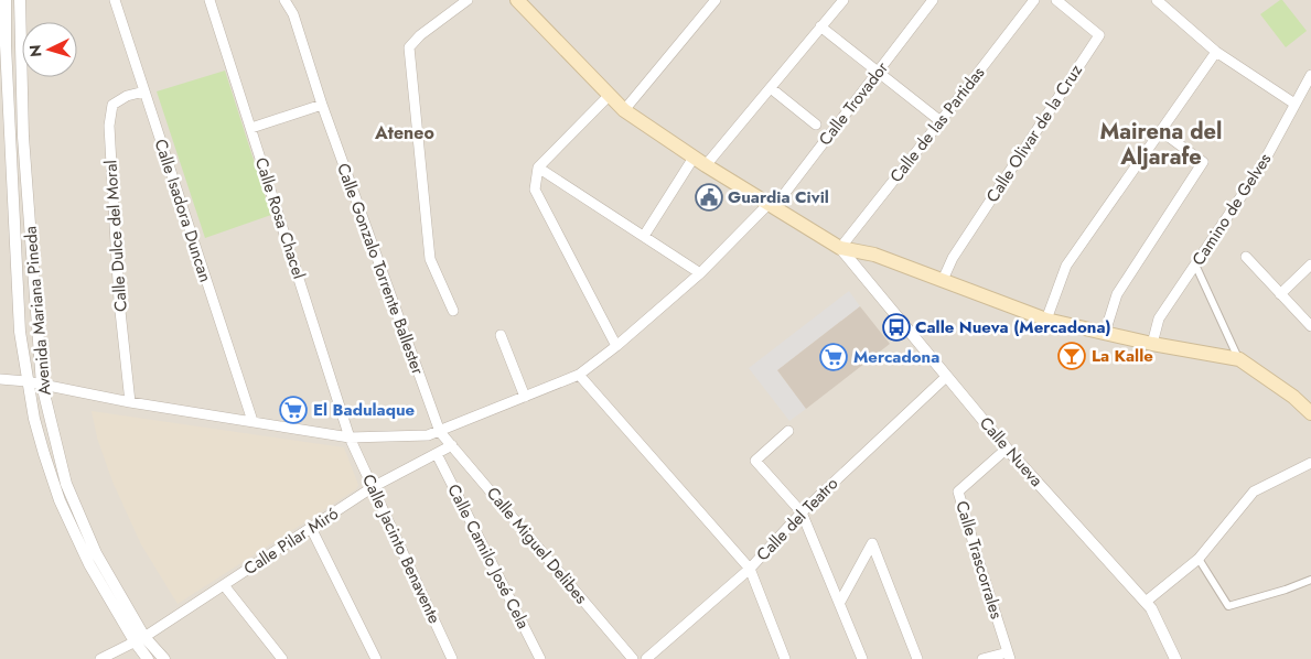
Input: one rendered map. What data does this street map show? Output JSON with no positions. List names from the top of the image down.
{
  "streets": {
    "street": [
      "Calle Trovador",
      "Calle de las Partidas",
      "Calle Olivar de la Cruz",
      "Camino de Gelves",
      "Calle Isadora Duncan",
      "Calle Rosa Chacel",
      "Calle Dulce del Moral",
      "Calle Gonzalo Torrente Ballester",
      "Avenida Mariana Pineda",
      "Calle Nueva",
      "Calle del Teatro",
      "Calle Pilar Miró",
      "Calle Miguel Delibes",
      "Calle Jacinto Benavente",
      "Calle Camilo José Cela",
      "Calle Trascorrales"
    ]
  },
  "crossings": [
    ["Calle Trovador", "Calle Isadora Duncan"],
    ["Calle Trovador", "Calle Rosa Chacel"],
    ["Calle Trovador", "Calle Dulce del Moral"],
    ["Calle Trovador", "Calle Gonzalo Torrente Ballester"],
    ["Calle Trovador", "Avenida Mariana Pineda"],
    ["Calle Trovador", "Calle Miguel Delibes"],
    ["Calle Trovador", "Calle Jacinto Benavente"],
    ["Calle de las Partidas", "Calle Nueva"],
    ["Calle Isadora Duncan", "Calle Dulce del Moral"],
    ["Calle Rosa Chacel", "Calle Jacinto Benavente"],
    ["Calle Gonzalo Torrente Ballester", "Calle Miguel Delibes"],
    ["Avenida Mariana Pineda", "Calle Pilar Miró"],
    ["Calle Nueva", "Calle del Teatro"],
    ["Calle Nueva", "Calle Trascorrales"],
    ["Calle Pilar Miró", "Calle Miguel Delibes"],
    ["Calle Pilar Miró", "Calle Jacinto Benavente"],
    ["Calle Pilar Miró", "Calle Camilo José Cela"]
  ],
  "districts": ["Mairena del Aljarafe", "Ateneo"],
  "places": {
    "public building": ["Guardia Civil"],
    "bus stop": ["Calle Nueva (Mercadona)"],
    "bar": ["La Kalle"],
    "supermarket": ["Mercadona", "El Badulaque"]
  },
  "north": "left"
}
